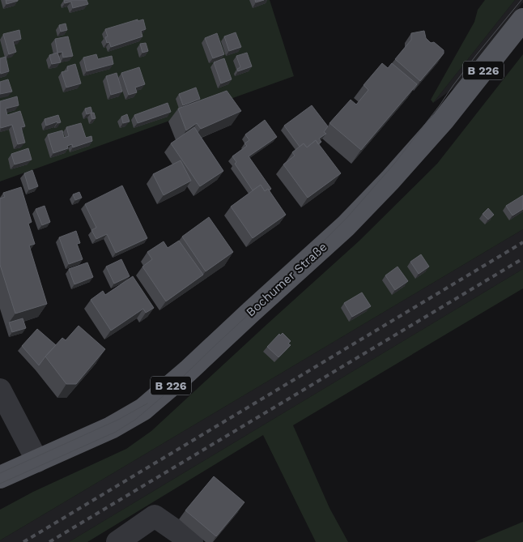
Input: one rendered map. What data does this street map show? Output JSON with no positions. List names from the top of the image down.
{
  "streets": {
    "main road": ["B 226", "Bochumer Straße"]
  }
}
